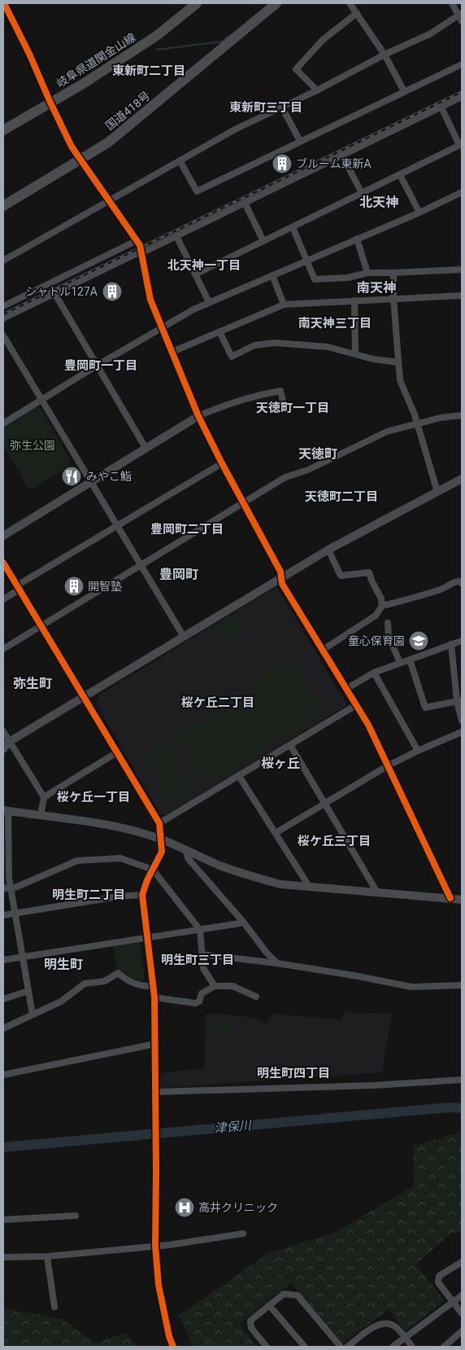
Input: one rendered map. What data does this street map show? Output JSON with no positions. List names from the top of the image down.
{
  "streets": {
    "highway": ["国道418号"],
    "main road": ["岐阜県道関金山線"]
  },
  "districts": [
    "東新町二丁目",
    "東新町三丁目",
    "北天神",
    "北天神一丁目",
    "南天神",
    "南天神三丁目",
    "豊岡町一丁目",
    "天徳町一丁目",
    "天徳町",
    "天徳町二丁目",
    "豊岡町二丁目",
    "豊岡町",
    "弥生町",
    "桜ケ丘二丁目",
    "桜ヶ丘",
    "桜ケ丘一丁目",
    "桜ケ丘三丁目",
    "明生町二丁目",
    "明生町三丁目",
    "明生町",
    "明生町四丁目"
  ],
  "water": ["津保川"],
  "parks": ["弥生公園"],
  "places": {
    "building": ["ブルーム東新A", "シャトル127A", "開智塾"],
    "restaurant": ["みやこ鮨"],
    "school or university": ["童心保育園"],
    "hospital": ["高井クリニック"]
  }
}
